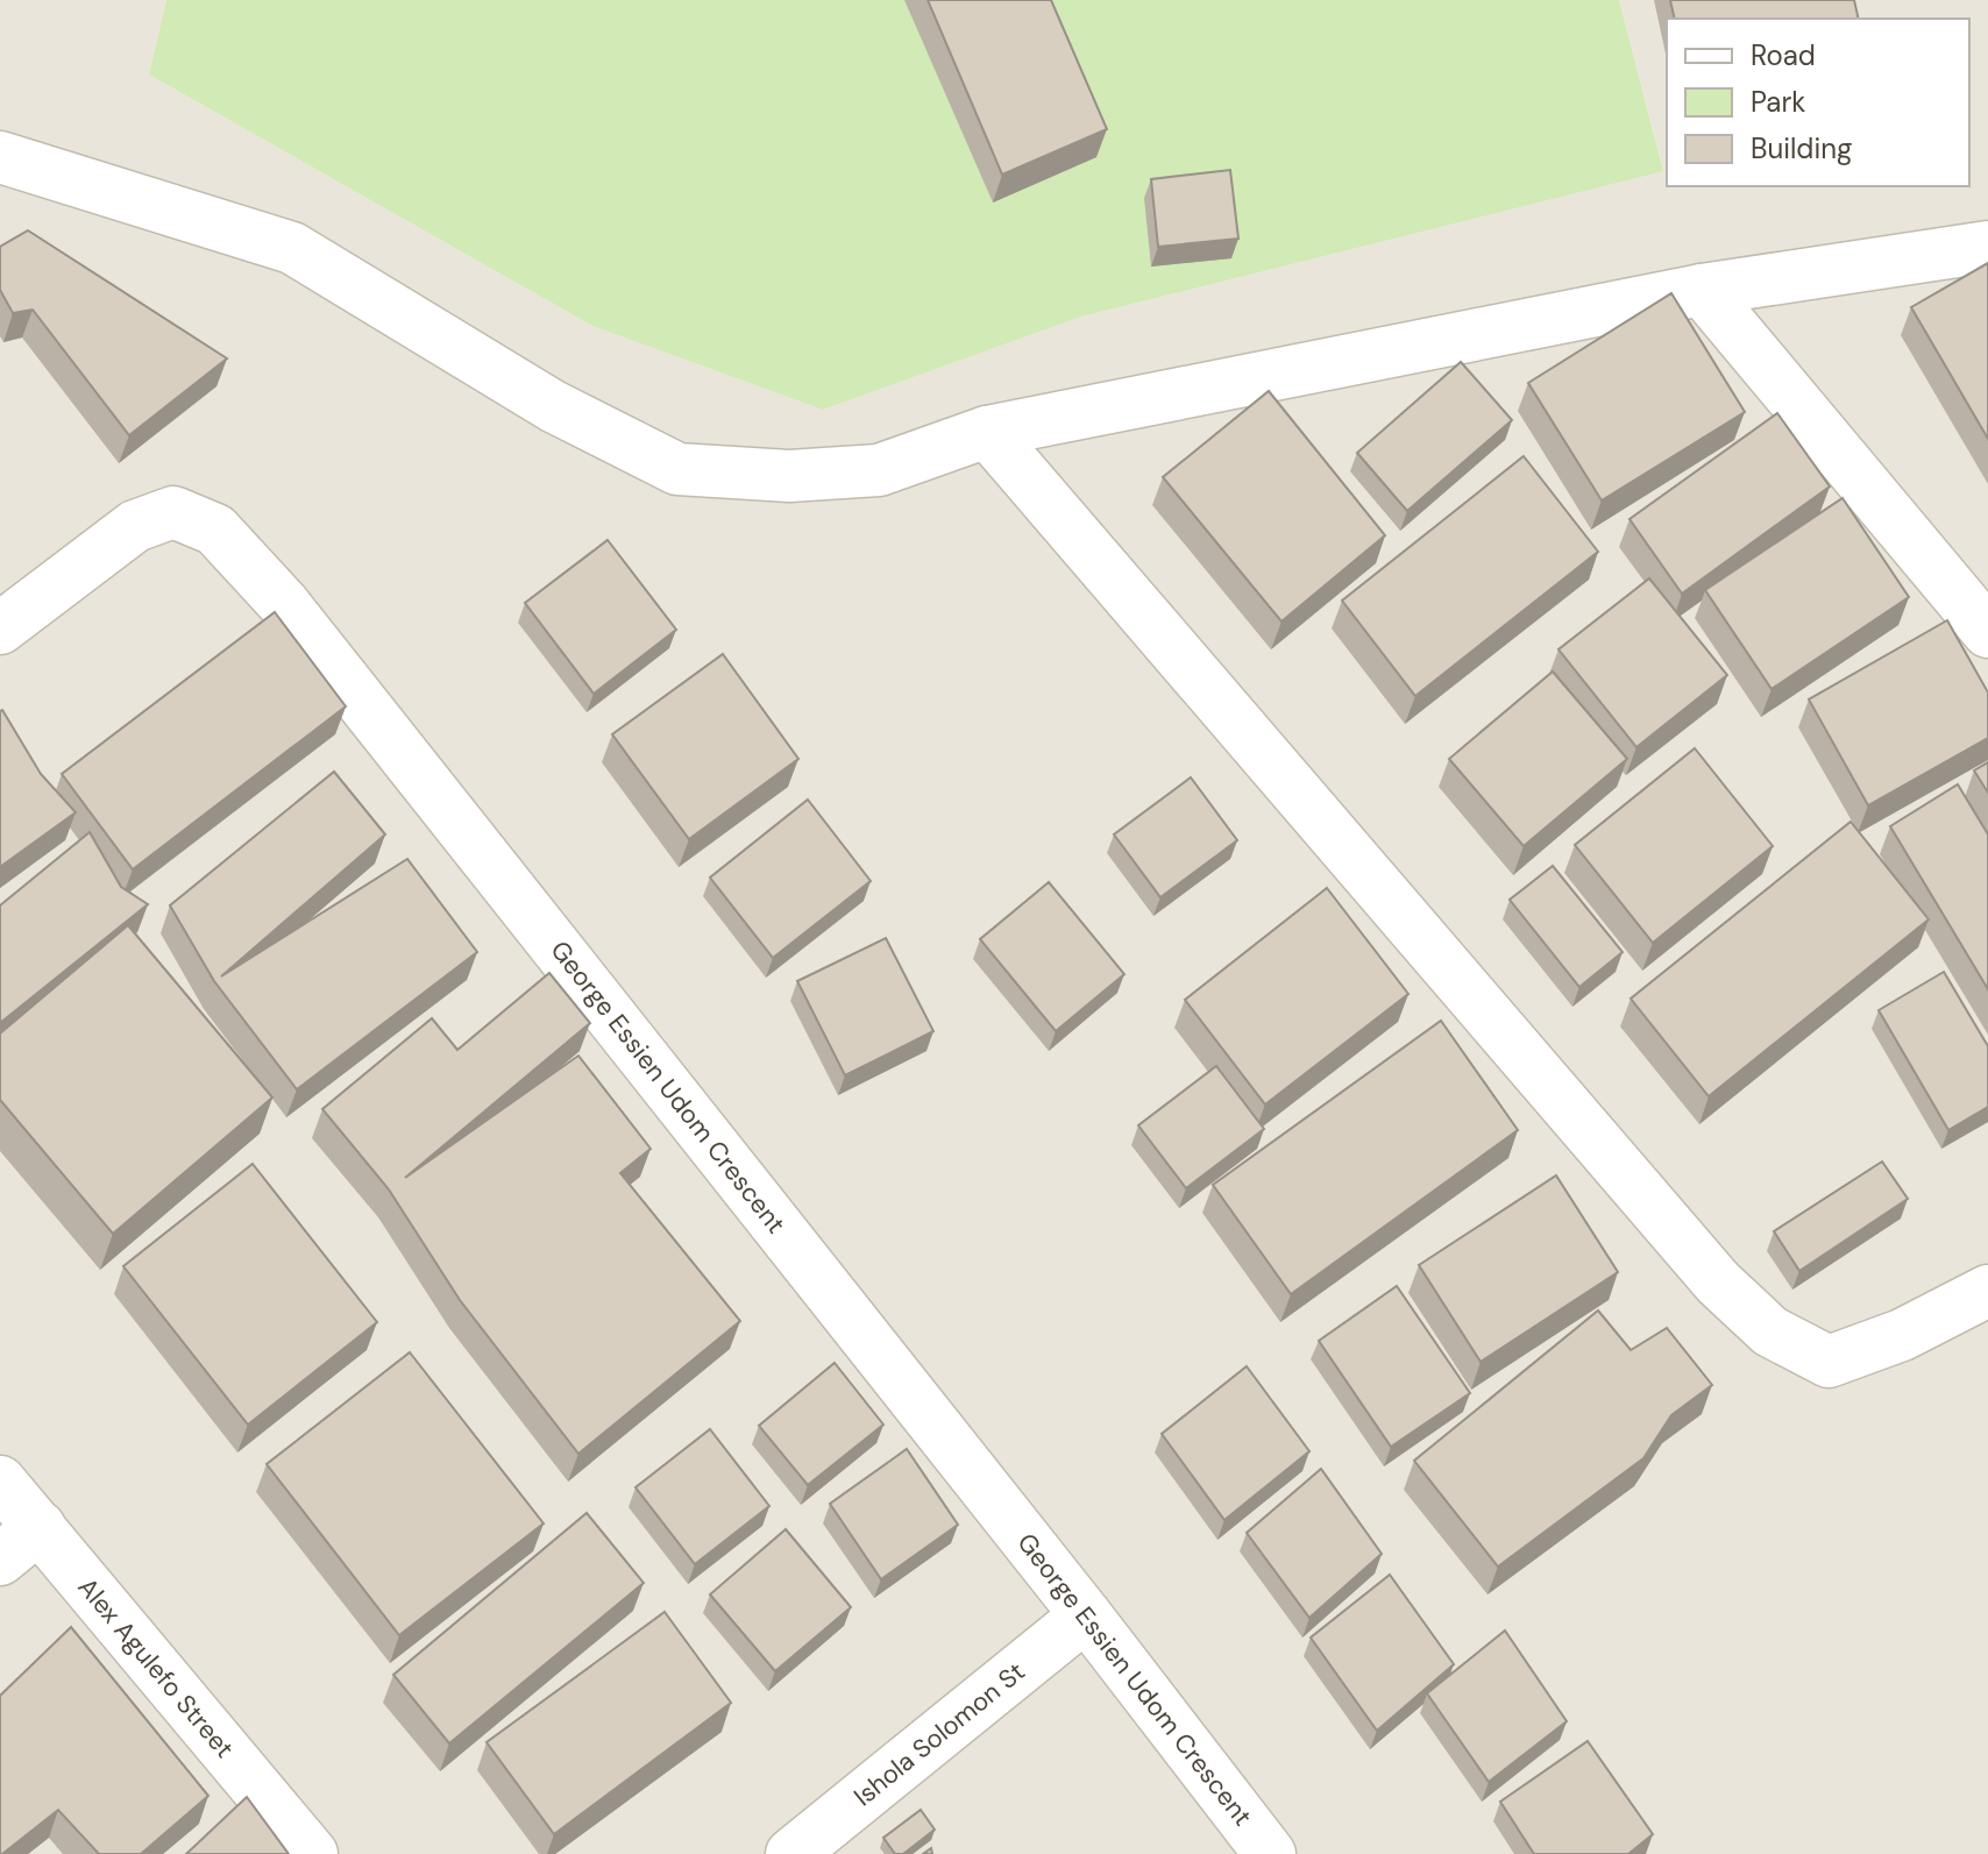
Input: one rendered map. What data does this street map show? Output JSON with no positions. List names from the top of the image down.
{
  "streets": {
    "street": ["George Essien Udom Crescent", "Alex Agulefo Street", "Ishola Solomon St"]
  },
  "crossings": [
    ["George Essien Udom Crescent", "Ishola Solomon St"]
  ],
  "legend": ["Road", "Park", "Building"]
}
